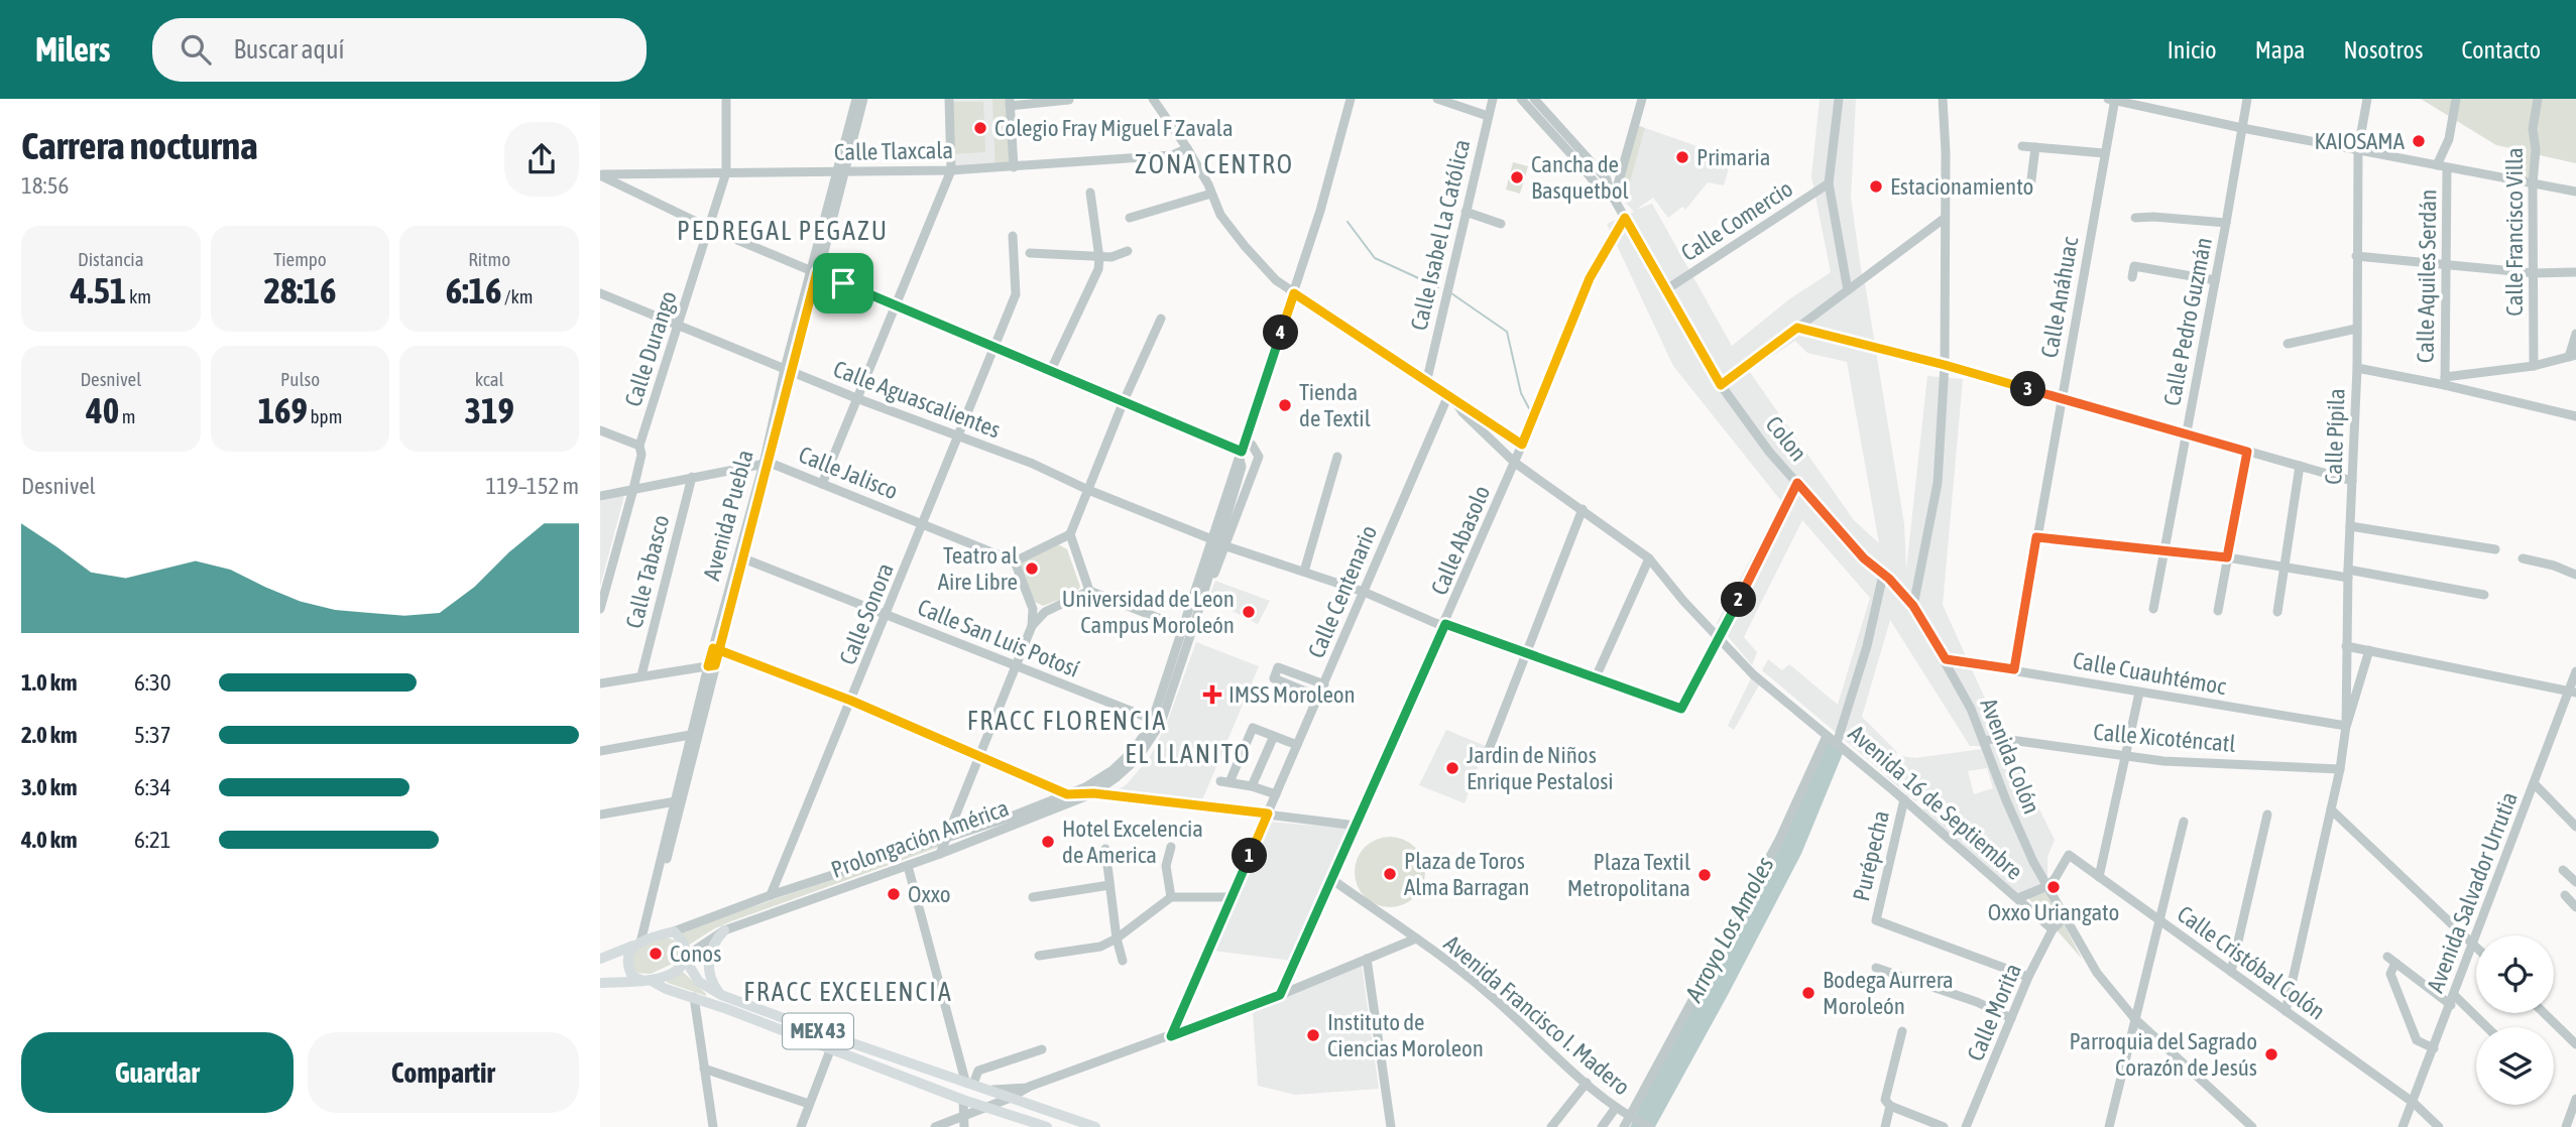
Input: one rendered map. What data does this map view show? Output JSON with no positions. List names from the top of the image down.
{
  "streets": {
    "main road": ["MEX 43"],
    "street": [
      "Calle Tlaxcala",
      "Calle Comercio",
      "Calle Francisco Villa",
      "Calle Isabel La Católica",
      "Calle Aquiles Serdán",
      "Calle Anáhuac",
      "Calle Pedro Guzmán",
      "Calle Durango",
      "Calle Aguascalientes",
      "Calle Pípila",
      "Colon",
      "Calle Jalisco",
      "Avenida Puebla",
      "Calle Abasolo",
      "Calle Tabasco",
      "Calle Centenario",
      "Calle Sonora",
      "Calle San Luis Potosí",
      "Calle Cuauhtémoc",
      "Calle Xicoténcatl",
      "Avenida Colón",
      "Avenida 16 de Septiembre",
      "Prolongación América",
      "Purépecha",
      "Avenida Salvador Urrutia",
      "Calle Cristóbal Colón",
      "Calle Morita",
      "Avenida Francisco I. Madero"
    ]
  },
  "crossings": [
    ["Calle Tlaxcala", "Calle Durango"],
    ["Calle Tlaxcala", "Avenida Puebla"],
    ["Calle Comercio", "Colon"],
    ["Calle Anáhuac", "Calle Cuauhtémoc"],
    ["Calle Durango", "Calle Aguascalientes"],
    ["Calle Durango", "Calle Jalisco"],
    ["Calle Aguascalientes", "Avenida Puebla"],
    ["Calle Aguascalientes", "Calle Abasolo"],
    ["Calle Aguascalientes", "Calle Centenario"],
    ["Calle Aguascalientes", "Calle Sonora"],
    ["Calle Aguascalientes", "Avenida 16 de Septiembre"],
    ["Calle Aguascalientes", "Prolongación América"],
    ["Calle Pípila", "Calle Cuauhtémoc"],
    ["Calle Pípila", "Calle Xicoténcatl"],
    ["Calle Pípila", "Calle Cristóbal Colón"],
    ["Colon", "Calle Abasolo"],
    ["Colon", "Avenida Colón"],
    ["Calle Jalisco", "Avenida Puebla"],
    ["Calle Jalisco", "Calle Tabasco"],
    ["Calle Jalisco", "Calle Sonora"],
    ["Avenida Puebla", "Calle San Luis Potosí"],
    ["Avenida Puebla", "Prolongación América"],
    ["Avenida Puebla", "MEX 43"],
    ["Calle Abasolo", "Avenida 16 de Septiembre"],
    ["Calle Abasolo", "Avenida Francisco I. Madero"],
    ["Calle Centenario", "Avenida 16 de Septiembre"],
    ["Calle Sonora", "Calle San Luis Potosí"],
    ["Calle Sonora", "Prolongación América"],
    ["Calle San Luis Potosí", "Prolongación América"],
    ["Calle Cuauhtémoc", "Avenida Colón"],
    ["Calle Xicoténcatl", "Avenida Colón"],
    ["Avenida Colón", "Avenida 16 de Septiembre"],
    ["Avenida Colón", "Calle Cristóbal Colón"],
    ["Avenida 16 de Septiembre", "Purépecha"],
    ["Avenida 16 de Septiembre", "Calle Cristóbal Colón"],
    ["Avenida 16 de Septiembre", "Calle Morita"],
    ["Prolongación América", "MEX 43"],
    ["Purépecha", "Calle Morita"],
    ["Avenida Salvador Urrutia", "Calle Cristóbal Colón"]
  ],
  "districts": [
    "ZONA CENTRO",
    "PEDREGAL PEGAZU",
    "FRACC FLORENCIA",
    "EL LLANITO",
    "FRACC EXCELENCIA"
  ],
  "water": ["Arroyo Los Amoles"],
  "places": {
    "other": [
      "Colegio Fray Miguel F Zavala",
      "KAIOSAMA",
      "Primaria",
      "Cancha de Basquetbol",
      "Estacionamiento",
      "Tienda de Textil",
      "Teatro al Aire Libre",
      "Universidad de Leon Campus Moroleón",
      "Jardin de Niños Enrique Pestalosi",
      "Hotel Excelencia de America",
      "Plaza de Toros Alma Barragan",
      "Plaza Textil Metropolitana",
      "Oxxo Uriangato",
      "Oxxo",
      "Conos",
      "Bodega Aurrera Moroleón",
      "Instituto de Ciencias Moroleon",
      "Parroquia del Sagrado Corazón de Jesús"
    ],
    "health": ["IMSS Moroleon"]
  },
  "page": {
    "header": "Milers",
    "search": "Buscar aquí",
    "nav": [
      "Inicio",
      "Mapa",
      "Nosotros",
      "Contacto"
    ],
    "heading": ["Carrera nocturna", "18:56"],
    "stats": [
      ["Distancia", "4.51 km"],
      ["Tiempo", "28:16"],
      ["Ritmo", "6:16 /km"],
      ["Desnivel", "40 m"],
      ["Pulso", "169 bpm"],
      ["kcal", "319"]
    ],
    "pins": [
      "4",
      "3",
      "2",
      "1"
    ],
    "chart": ["Desnivel", "119–152 m"],
    "list": [
      {
        "name": "1.0 km",
        "note": "6:30"
      },
      {
        "name": "2.0 km",
        "note": "5:37"
      },
      {
        "name": "3.0 km",
        "note": "6:34"
      },
      {
        "name": "4.0 km",
        "note": "6:21"
      }
    ],
    "buttons": ["Guardar", "Compartir"]
  }
}
